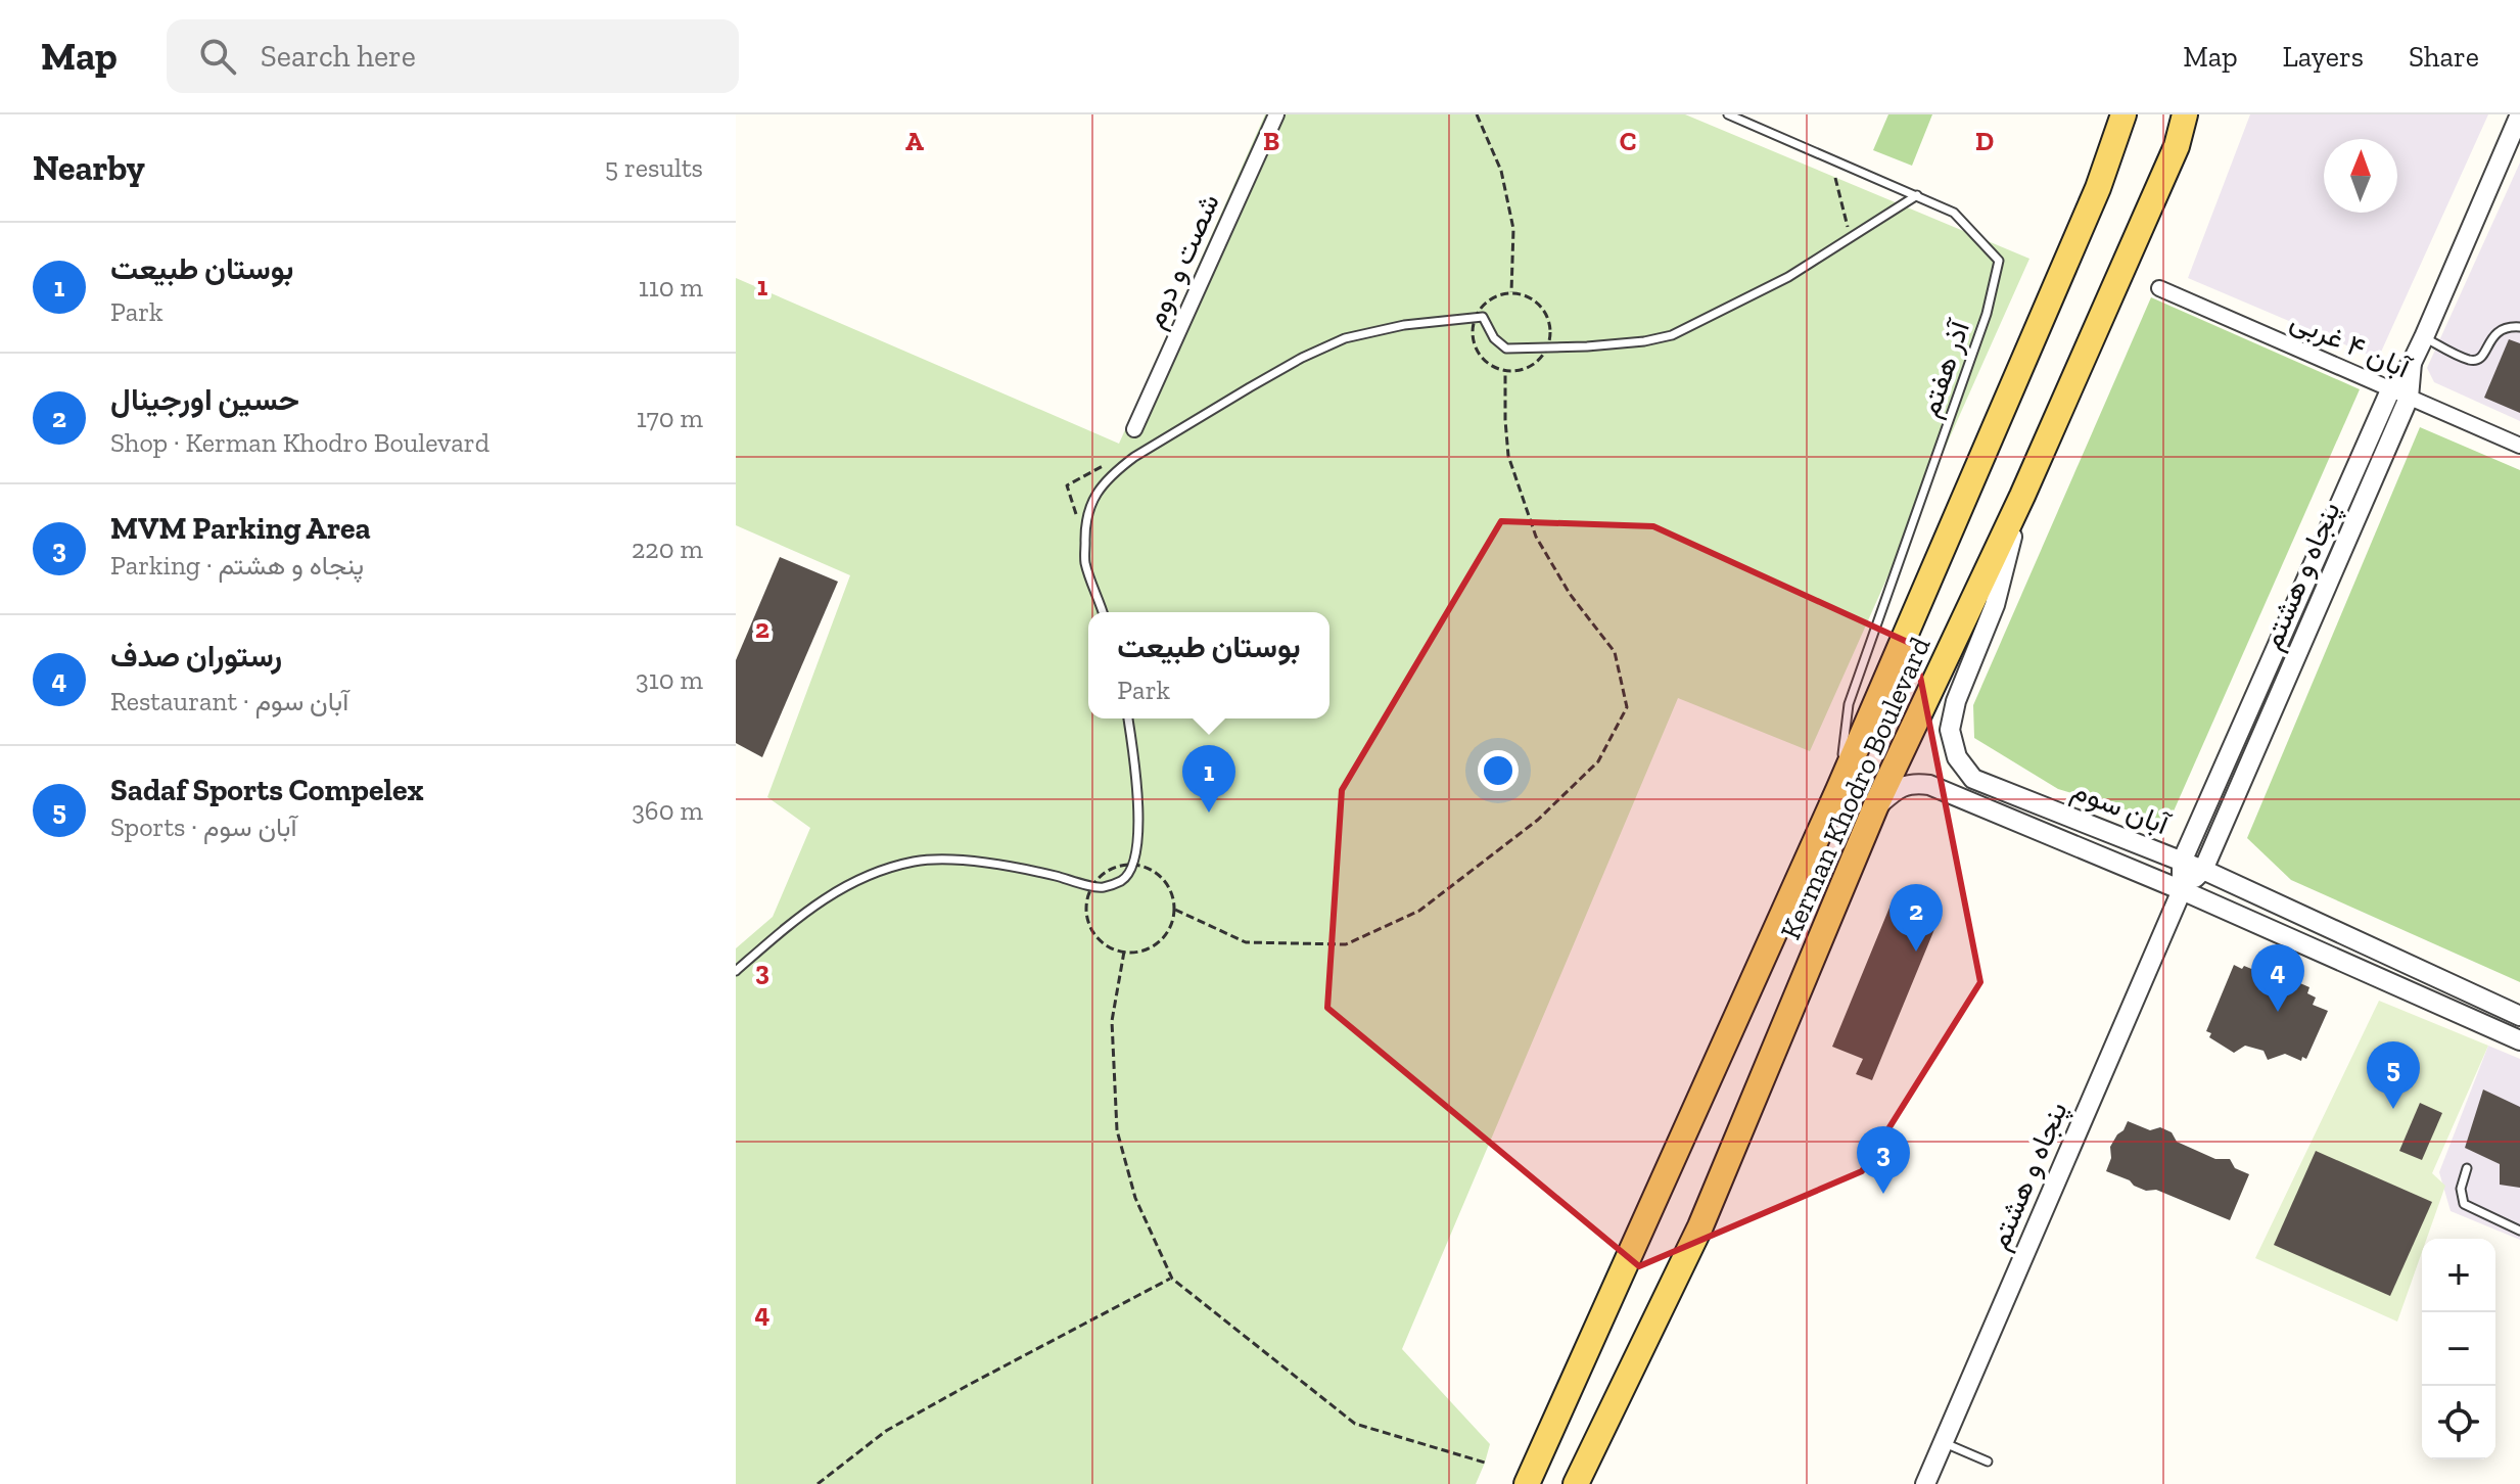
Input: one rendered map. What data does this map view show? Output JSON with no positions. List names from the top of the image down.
{
  "streets": {
    "main road": ["Kerman Khodro Boulevard"],
    "street": [
      "شصت و دوم",
      "آبان ۴ غربی",
      "پنجاه و هشتم",
      "آبان سوم"
    ],
    "lane": ["آذر هفتم"]
  },
  "crossings": [
    ["آبان ۴ غربی", "پنجاه و هشتم"],
    ["آذر هفتم", "Kerman Khodro Boulevard"],
    ["پنجاه و هشتم", "آبان سوم"],
    ["Kerman Khodro Boulevard", "آبان سوم"]
  ],
  "north": "top",
  "page": {
    "header": "Map",
    "search": "Search here",
    "nav": ["Map", "Layers", "Share"],
    "heading": ["Nearby", "5 results"],
    "list": [
      {
        "mark": "1",
        "name": "بوستان طبیعت",
        "note": "Park",
        "value": "110 m"
      },
      {
        "mark": "2",
        "name": "حسین اورجینال",
        "note": "Shop · Kerman Khodro Boulevard",
        "value": "170 m"
      },
      {
        "mark": "3",
        "name": "MVM Parking Area",
        "note": "Parking · پنجاه و هشتم",
        "value": "220 m"
      },
      {
        "mark": "4",
        "name": "رستوران صدف",
        "note": "Restaurant · آبان سوم",
        "value": "310 m"
      },
      {
        "mark": "5",
        "name": "Sadaf Sports Compelex",
        "note": "Sports · آبان سوم",
        "value": "360 m"
      }
    ],
    "popup": ["بوستان طبیعت", "Park"],
    "pins": [
      "1",
      "2",
      "4",
      "5",
      "3"
    ],
    "map_buttons": ["+", "−"]
  },
  "grid": {
    "columns": [
      "A",
      "B",
      "C",
      "D"
    ],
    "rows": [
      "1",
      "2",
      "3",
      "4"
    ]
  }
}
